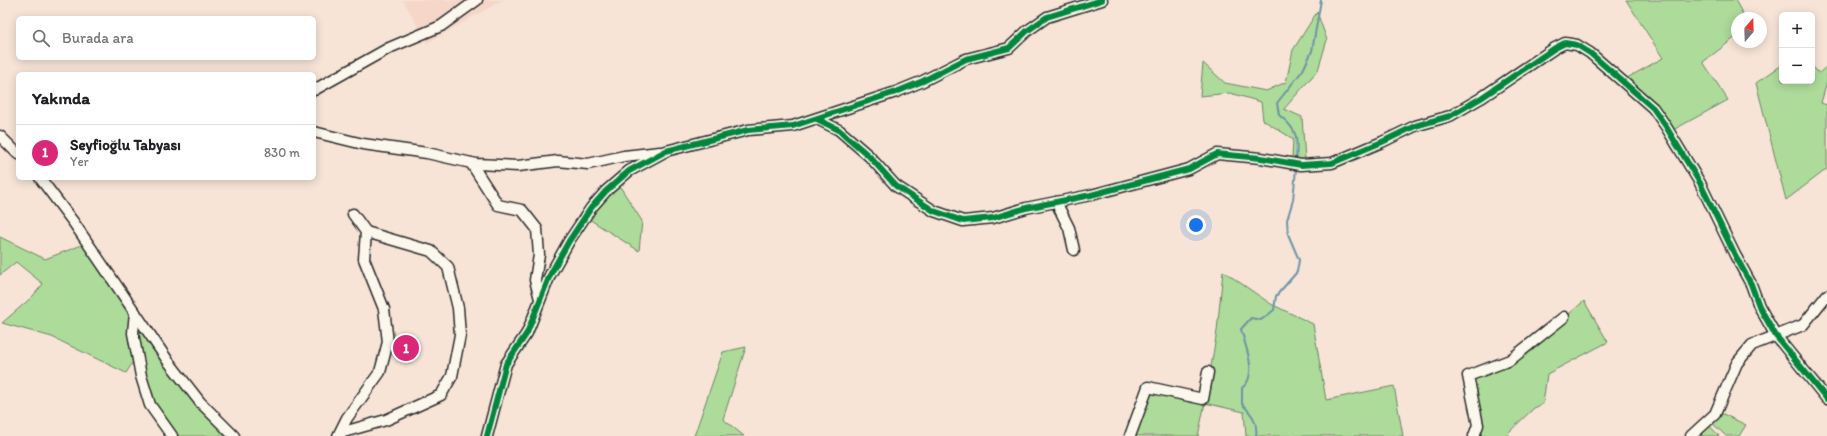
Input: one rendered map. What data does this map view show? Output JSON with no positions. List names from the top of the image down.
{
  "north": "top",
  "page": {
    "map_buttons": ["+", "−"],
    "search": "Burada ara",
    "heading": "Yakında",
    "list": [
      {
        "mark": "1",
        "name": "Seyfioğlu Tabyası",
        "note": "Yer",
        "value": "830 m"
      }
    ],
    "pins": "1"
  }
}
